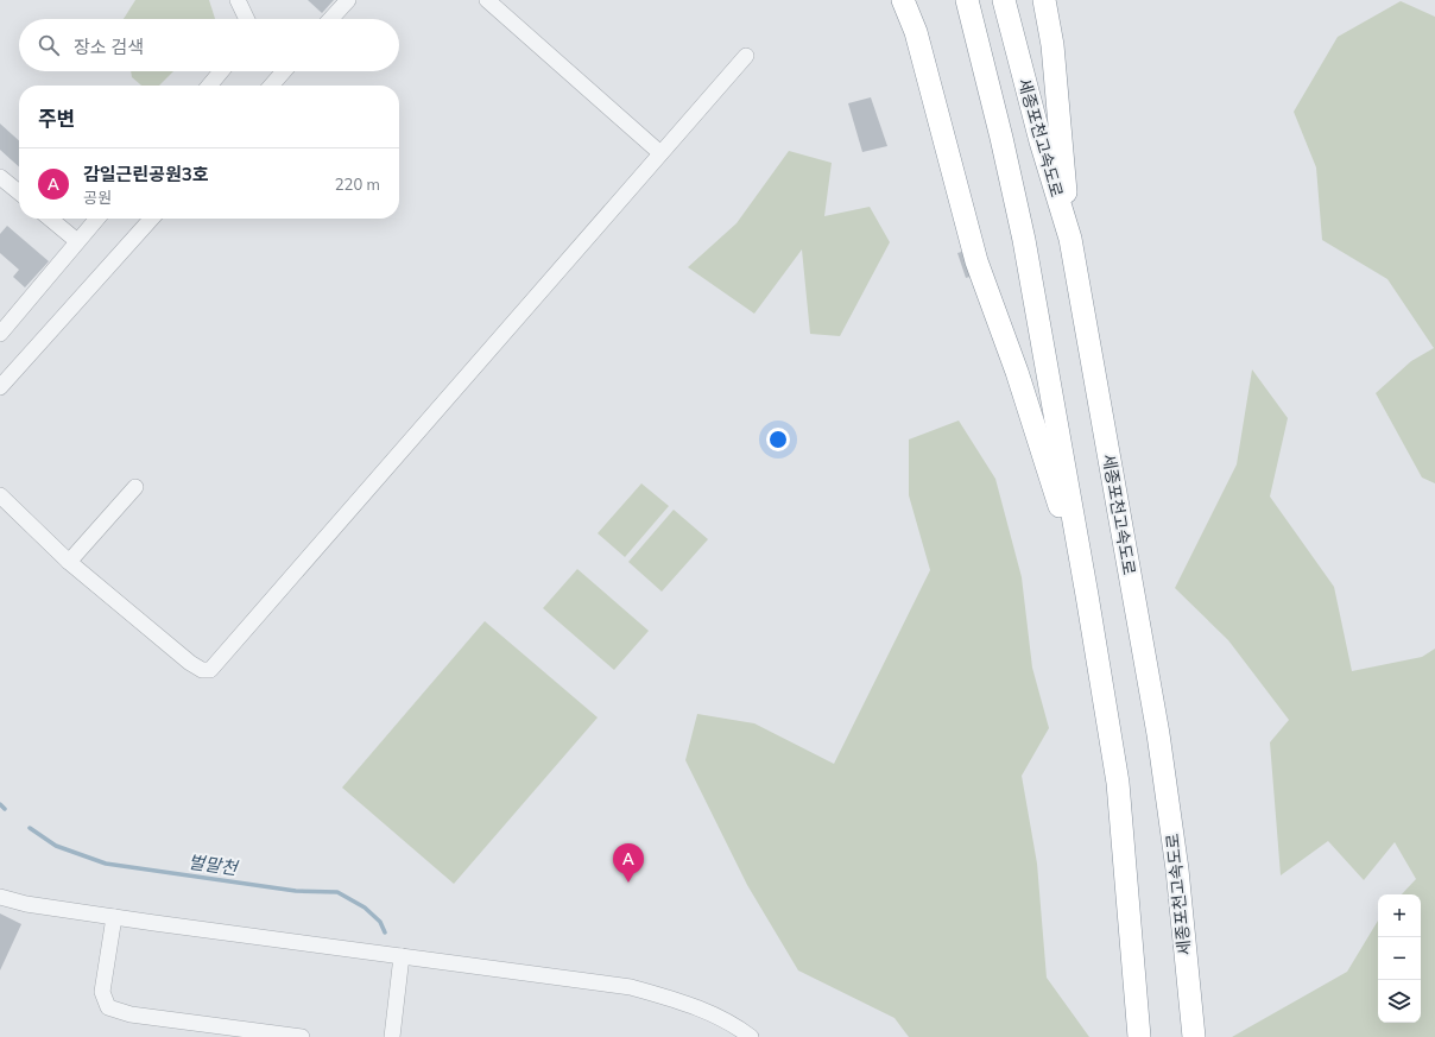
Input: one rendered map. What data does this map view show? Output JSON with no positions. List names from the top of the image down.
{
  "streets": {
    "highway": ["세종포천고속도로"]
  },
  "water": ["벌말천"],
  "page": {
    "search": "장소 검색",
    "heading": "주변",
    "list": [
      {
        "mark": "A",
        "name": "감일근린공원3호",
        "note": "공원",
        "value": "220 m"
      }
    ],
    "pins": "A",
    "map_buttons": ["+", "−"]
  }
}
